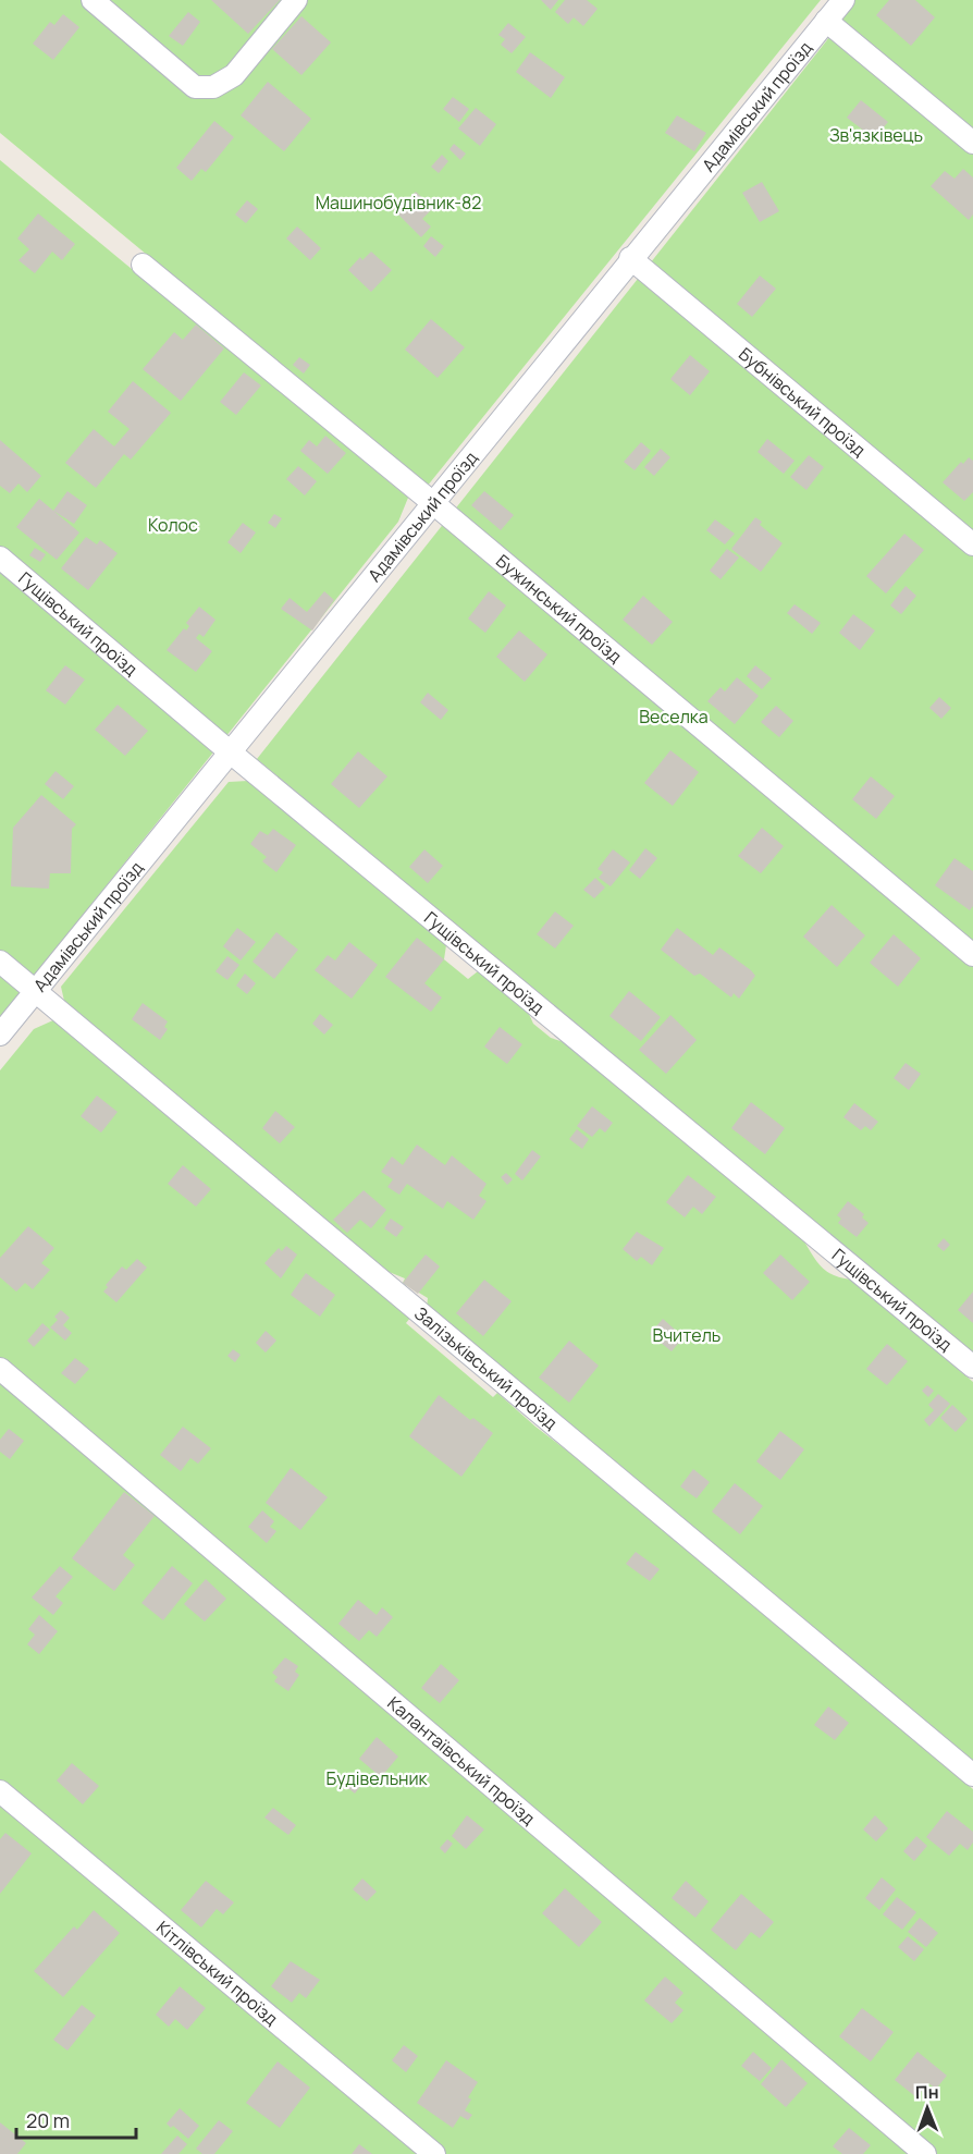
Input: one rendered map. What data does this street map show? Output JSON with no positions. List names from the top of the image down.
{
  "streets": {
    "lane": [
      "Адамівський проїзд",
      "Бубнівський проїзд",
      "Бужинський проїзд",
      "Гущівський проїзд",
      "Залізьківський проїзд",
      "Калантаївський проїзд",
      "Кітлівський проїзд"
    ]
  },
  "crossings": [
    ["Адамівський проїзд", "Бубнівський проїзд"],
    ["Адамівський проїзд", "Бужинський проїзд"],
    ["Адамівський проїзд", "Гущівський проїзд"],
    ["Адамівський проїзд", "Залізьківський проїзд"]
  ],
  "parks": [
    "Зв'язківець",
    "Машинобудівник-82",
    "Колос",
    "Веселка",
    "Вчитель",
    "Будівельник"
  ],
  "scale_bar": "20 m",
  "north": "top"
}
